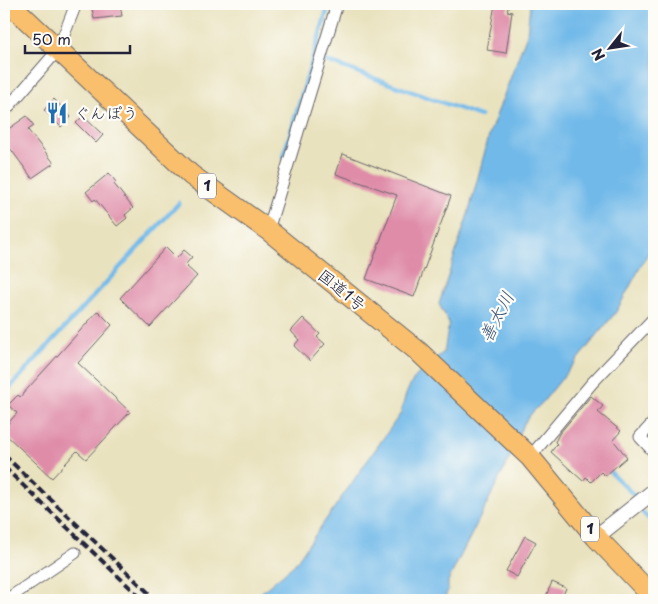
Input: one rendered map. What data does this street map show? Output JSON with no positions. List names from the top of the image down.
{
  "streets": {
    "highway": ["1", "国道1号"]
  },
  "water": ["善太川"],
  "places": {
    "restaurant": ["ぐんぽう"]
  },
  "scale_bar": "50 m",
  "north": "bottom left"
}
